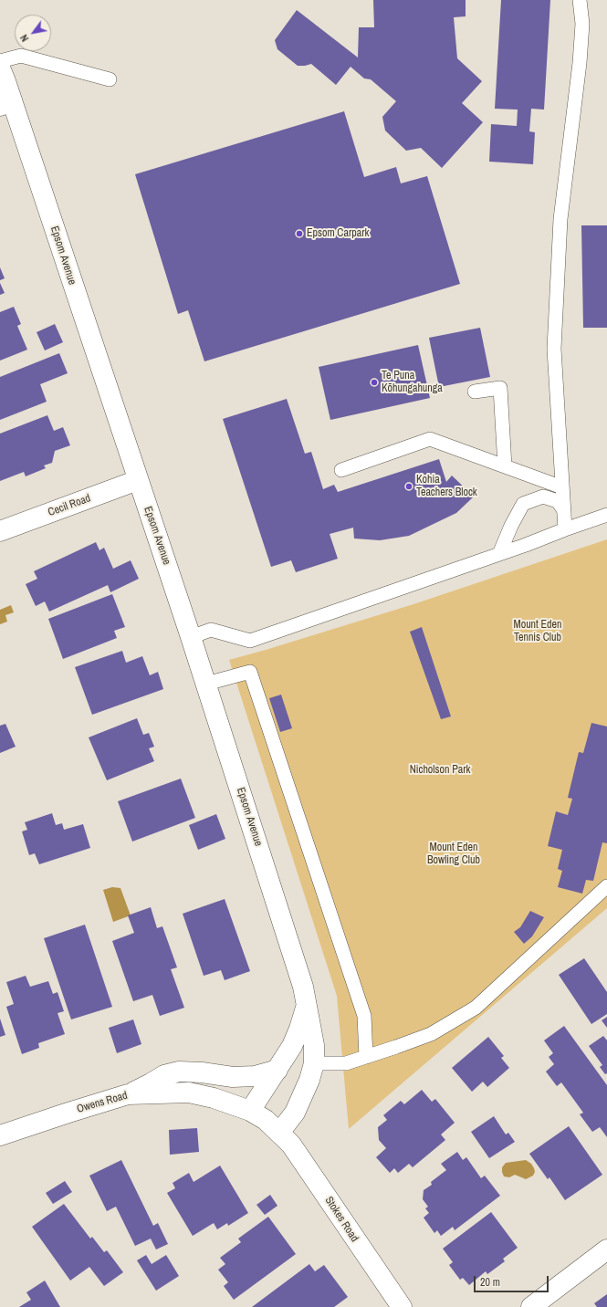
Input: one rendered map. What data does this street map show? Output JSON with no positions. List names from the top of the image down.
{
  "streets": {
    "street": [
      "Epsom Avenue",
      "Cecil Road",
      "Owens Road",
      "Stokes Road"
    ]
  },
  "crossings": [
    ["Epsom Avenue", "Cecil Road"],
    ["Epsom Avenue", "Owens Road"],
    ["Epsom Avenue", "Stokes Road"],
    ["Owens Road", "Stokes Road"]
  ],
  "parks": ["Mount Eden Tennis Club", "Nicholson Park", "Mount Eden Bowling Club"],
  "places": ["Epsom Carpark", "Te Puna Kōhungahunga", "Kohia Teachers Block"],
  "scale_bar": "20 m",
  "north": "bottom left"
}
